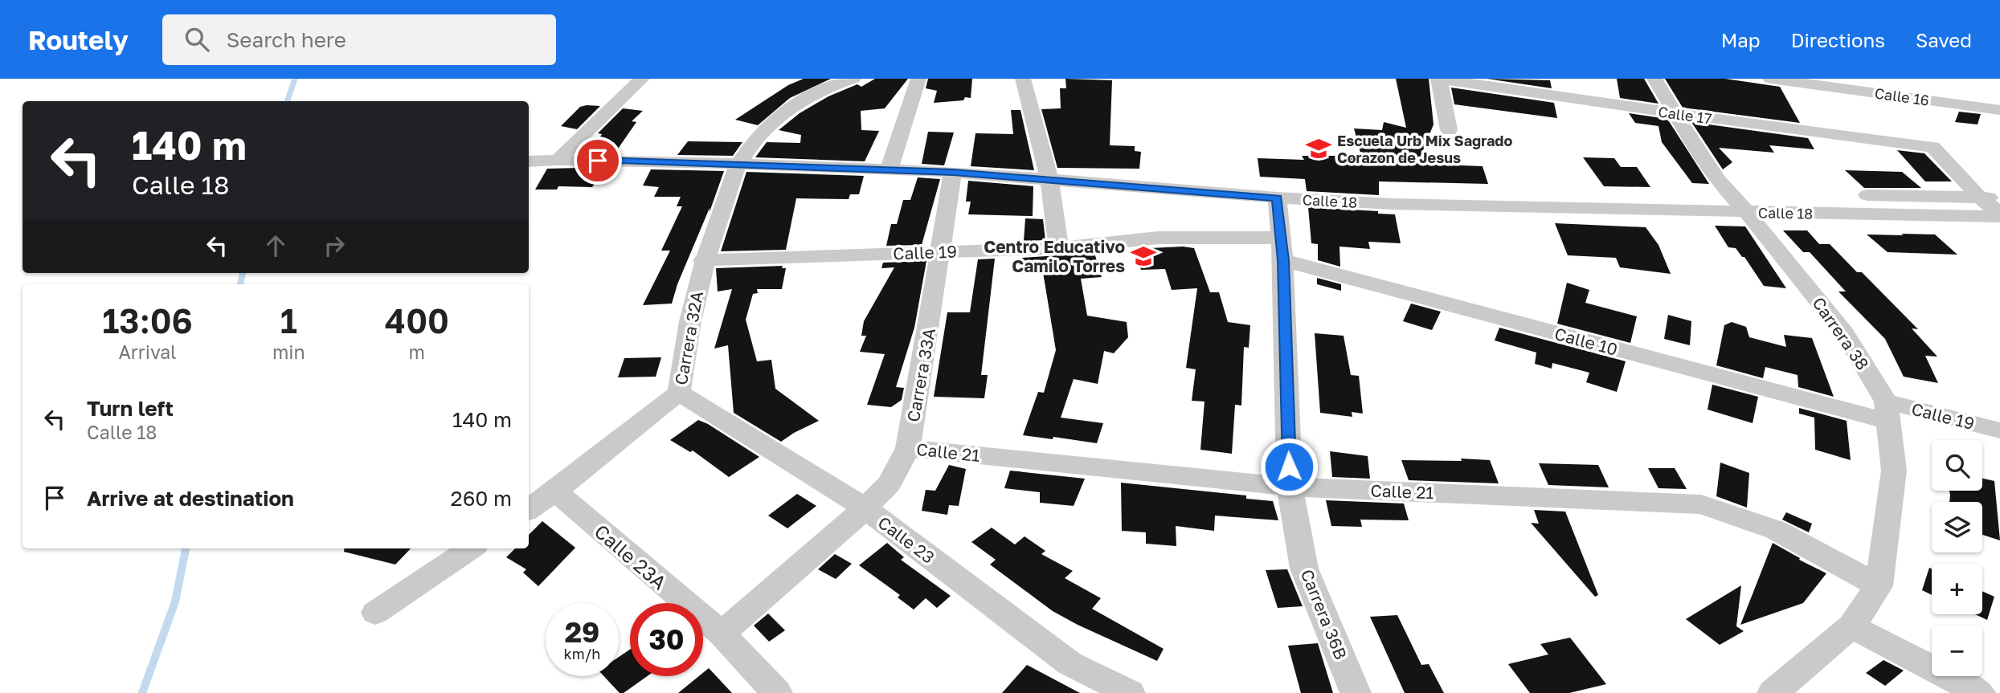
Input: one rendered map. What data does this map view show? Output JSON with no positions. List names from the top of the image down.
{
  "streets": {
    "street": [
      "Calle 16",
      "Calle 17",
      "Calle 18",
      "Calle 19",
      "Carrera 38",
      "Carrera 32A",
      "Calle 10",
      "Carrera 33A",
      "Calle 21",
      "Calle 23",
      "Calle 23A",
      "Carrera 36B"
    ]
  },
  "crossings": [
    ["Calle 17", "Carrera 38"],
    ["Calle 18", "Carrera 38"],
    ["Calle 18", "Carrera 32A"],
    ["Calle 18", "Carrera 33A"],
    ["Calle 18", "Carrera 36B"],
    ["Calle 19", "Carrera 38"],
    ["Calle 19", "Carrera 32A"],
    ["Calle 19", "Calle 10"],
    ["Calle 19", "Carrera 33A"],
    ["Calle 19", "Carrera 36B"],
    ["Carrera 38", "Calle 10"],
    ["Carrera 38", "Calle 21"],
    ["Carrera 32A", "Calle 23"],
    ["Carrera 32A", "Calle 23A"],
    ["Calle 10", "Carrera 36B"],
    ["Carrera 33A", "Calle 21"],
    ["Carrera 33A", "Calle 23"],
    ["Carrera 33A", "Calle 23A"],
    ["Calle 21", "Carrera 36B"]
  ],
  "places": {
    "school or university": ["Escuela Urb Mix Sagrado Corazon de Jesus", "Centro Educativo Camilo Torres"]
  },
  "page": {
    "header": "Routely",
    "search": "Search here",
    "nav": ["Map", "Directions", "Saved"],
    "turn": ["140 m", "Calle 18"],
    "eta": [
      "13:06",
      "Arrival",
      "1",
      "min",
      "400",
      "m"
    ],
    "list": [
      {
        "name": "Turn left",
        "note": "Calle 18",
        "value": "140 m"
      },
      {
        "name": "Arrive at destination",
        "value": "260 m"
      }
    ],
    "map_buttons": ["+", "−"],
    "speed": "29 km/h",
    "limit": "30"
  }
}
